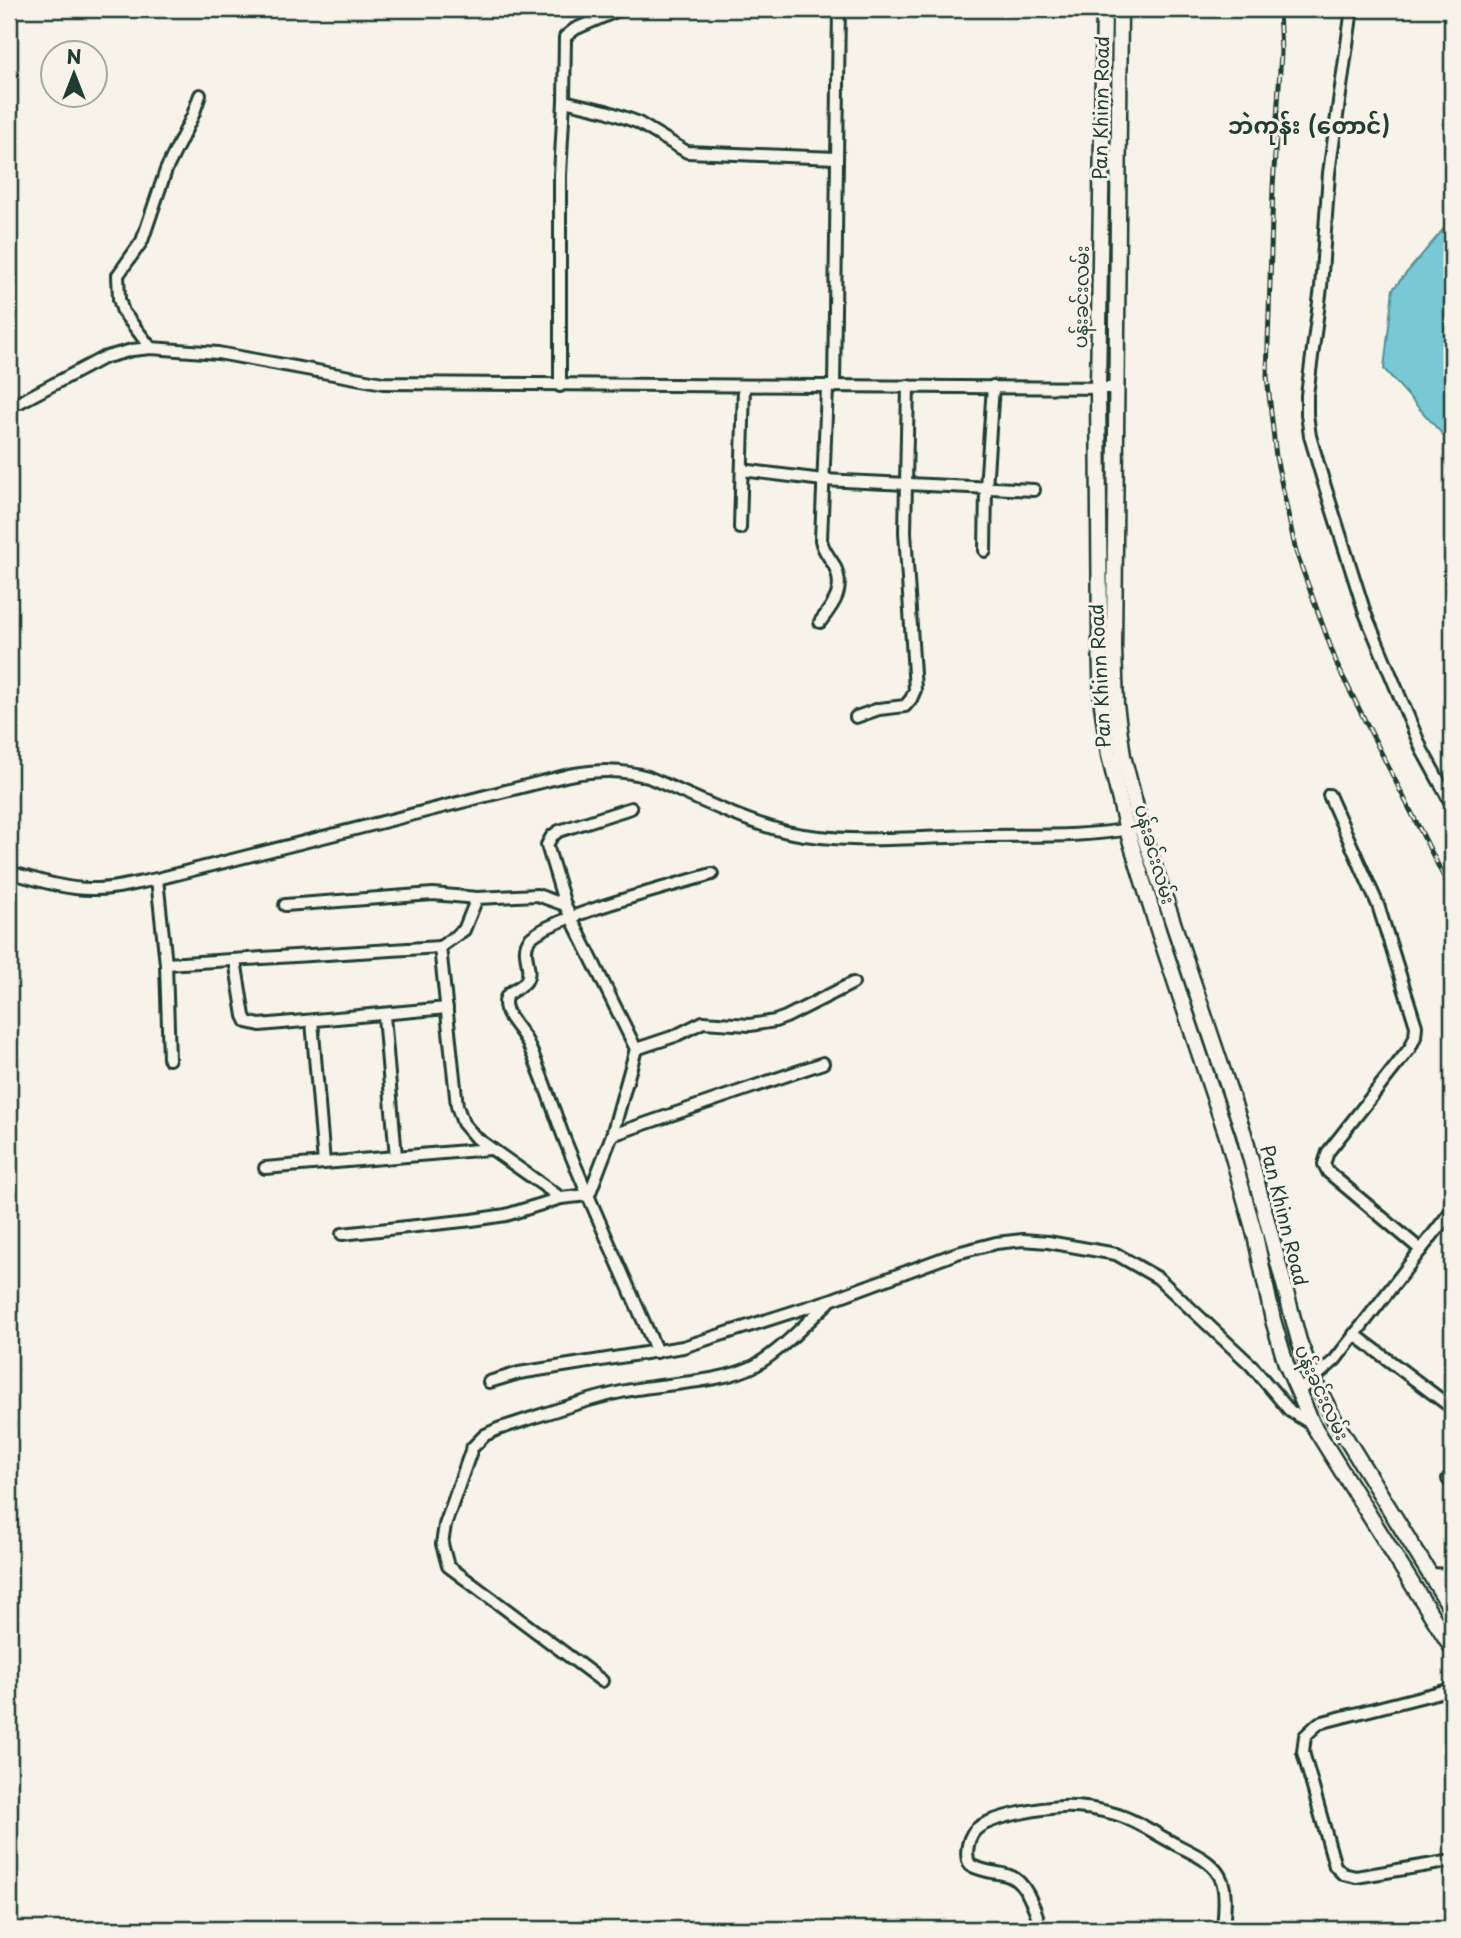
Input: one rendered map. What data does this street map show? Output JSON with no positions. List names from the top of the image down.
{
  "streets": {
    "main road": ["Pan Khinn Road", "ပန်းခင်းလမ်း"]
  },
  "crossings": [
    ["Pan Khinn Road", "ပန်းခင်းလမ်း"]
  ],
  "districts": ["ဘဲကုန်း (တောင်)"],
  "north": "top"
}
